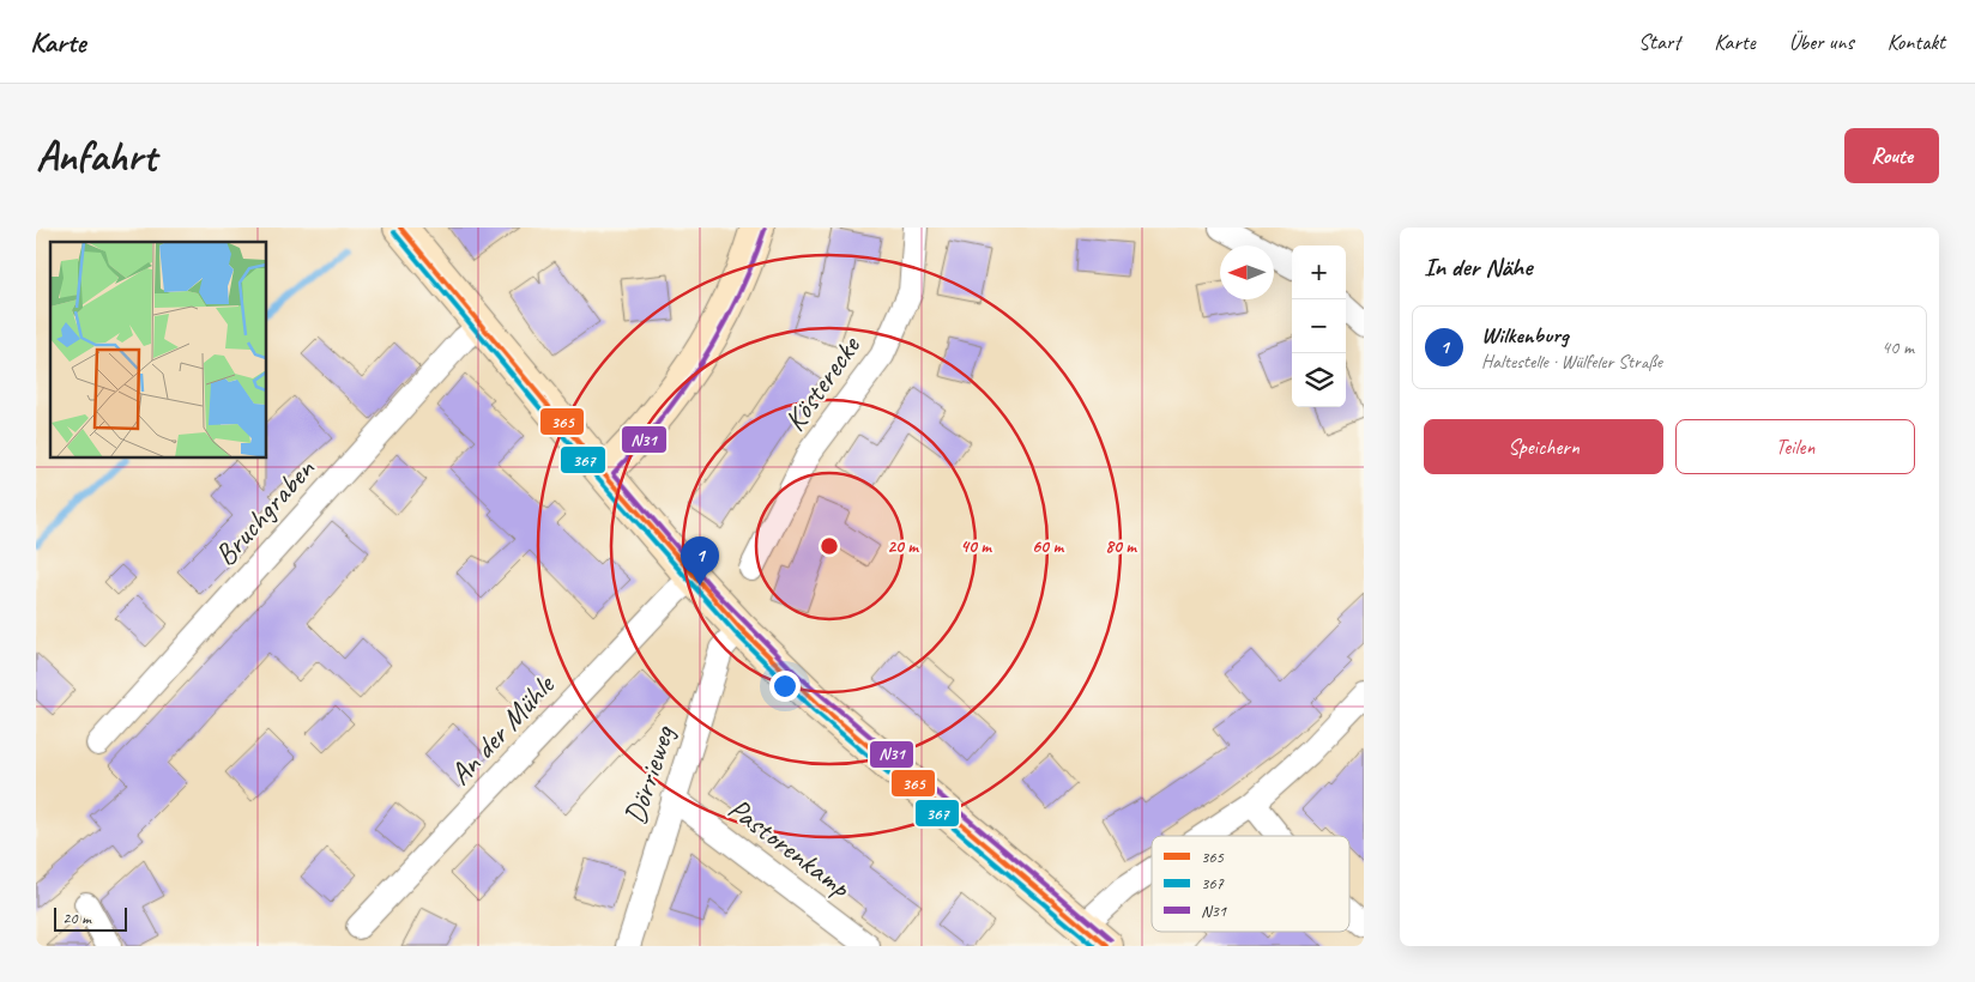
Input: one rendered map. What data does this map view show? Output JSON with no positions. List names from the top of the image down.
{
  "streets": {
    "street": [
      "Kösterecke",
      "Bruchgraben",
      "An der Mühle",
      "Dörrieweg",
      "Pastorenkamp"
    ]
  },
  "crossings": [
    ["Dörrieweg", "Pastorenkamp"]
  ],
  "lines": ["transit line 365", "transit line N31", "transit line 367"],
  "legend": ["365", "367", "N31"],
  "scale_bar": "20 m",
  "north": "left",
  "page": {
    "header": "Karte",
    "nav": [
      "Start",
      "Karte",
      "Über uns",
      "Kontakt"
    ],
    "buttons": [
      "Route",
      ["Speichern", "Teilen"]
    ],
    "title": "Anfahrt",
    "heading": "In der Nähe",
    "map_buttons": ["+", "−"],
    "list": [
      {
        "mark": "1",
        "name": "Wilkenburg",
        "note": "Haltestelle · Wülfeler Straße",
        "value": "40 m"
      }
    ],
    "pins": "1",
    "scale": "20 m"
  },
  "rings": [
    "20 m",
    "40 m",
    "60 m",
    "80 m"
  ]
}
